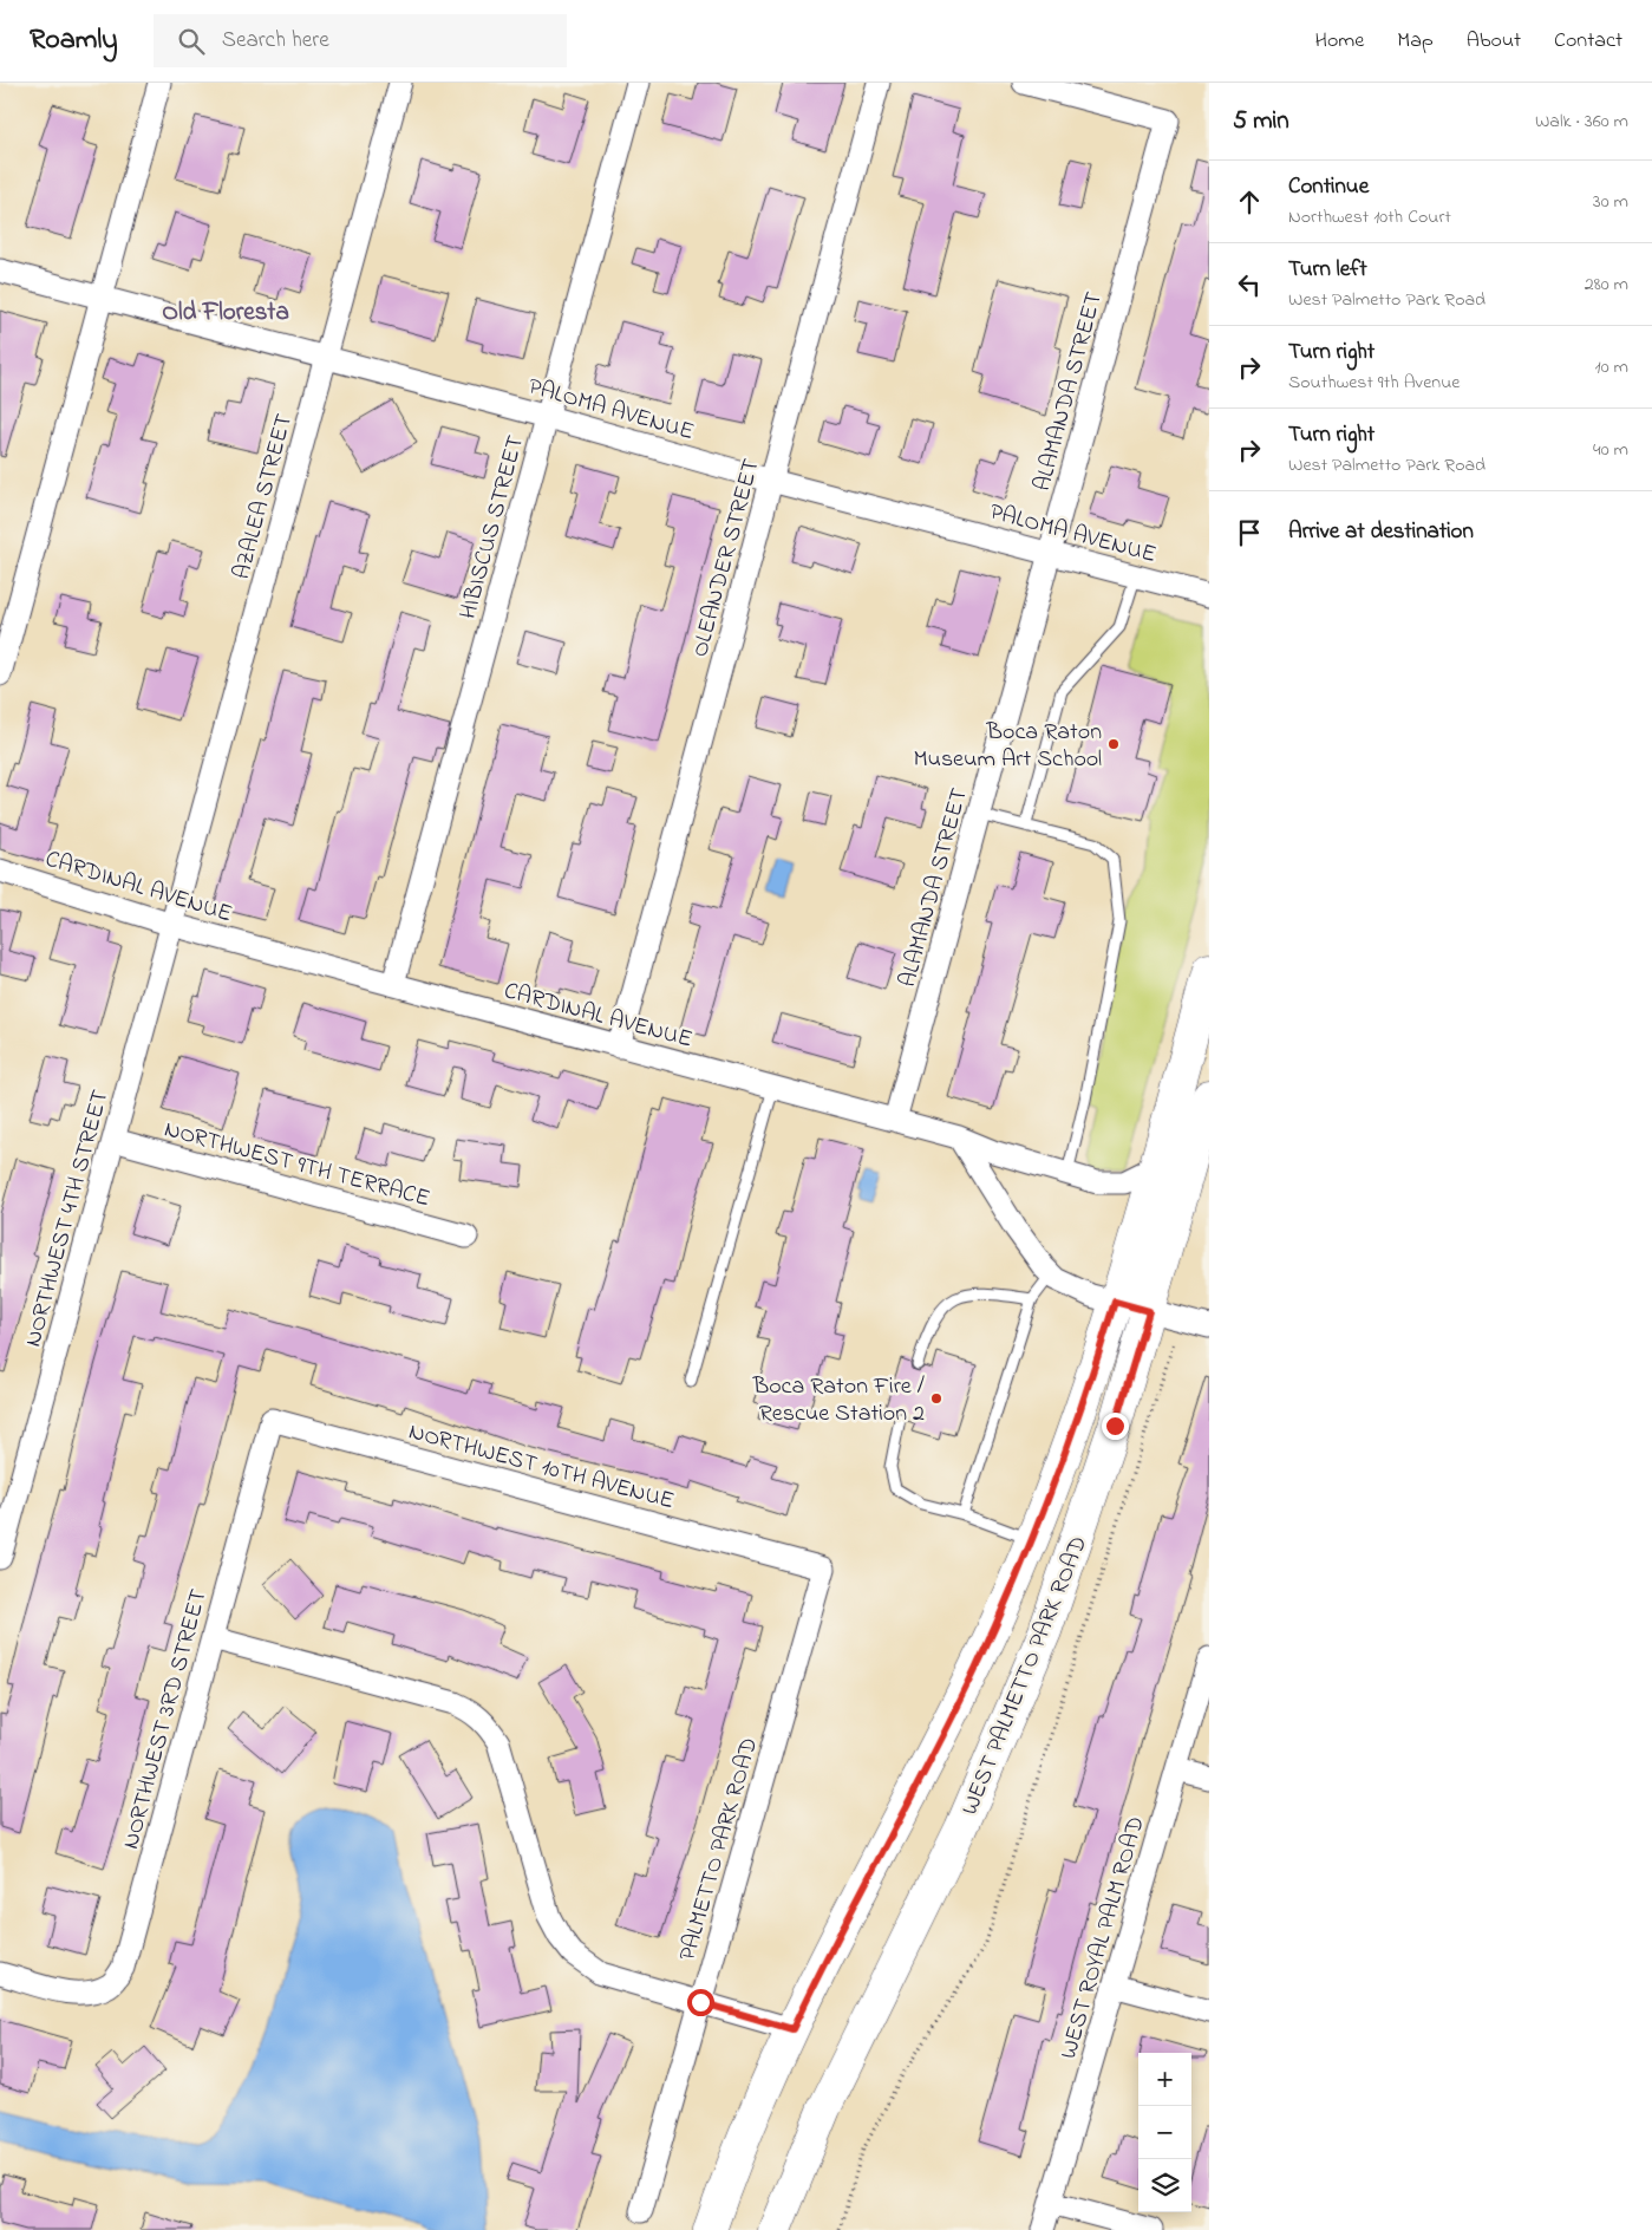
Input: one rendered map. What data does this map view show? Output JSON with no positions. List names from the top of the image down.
{
  "streets": {
    "main road": ["WEST PALMETTO PARK ROAD"],
    "street": [
      "ALAMANDA STREET",
      "PALOMA AVENUE",
      "AZALEA STREET",
      "HIBISCUS STREET",
      "OLEANDER STREET",
      "CARDINAL AVENUE",
      "NORTHWEST 9TH TERRACE",
      "NORTHWEST 4TH STREET",
      "NORTHWEST 10TH AVENUE",
      "NORTHWEST 3RD STREET",
      "PALMETTO PARK ROAD",
      "WEST ROYAL PALM ROAD"
    ]
  },
  "crossings": [
    ["ALAMANDA STREET", "PALOMA AVENUE"],
    ["ALAMANDA STREET", "CARDINAL AVENUE"],
    ["PALOMA AVENUE", "AZALEA STREET"],
    ["PALOMA AVENUE", "HIBISCUS STREET"],
    ["PALOMA AVENUE", "OLEANDER STREET"],
    ["AZALEA STREET", "CARDINAL AVENUE"],
    ["AZALEA STREET", "NORTHWEST 4TH STREET"],
    ["HIBISCUS STREET", "CARDINAL AVENUE"],
    ["OLEANDER STREET", "CARDINAL AVENUE"],
    ["CARDINAL AVENUE", "NORTHWEST 4TH STREET"],
    ["CARDINAL AVENUE", "WEST PALMETTO PARK ROAD"],
    ["NORTHWEST 9TH TERRACE", "NORTHWEST 4TH STREET"],
    ["NORTHWEST 10TH AVENUE", "NORTHWEST 3RD STREET"],
    ["NORTHWEST 10TH AVENUE", "PALMETTO PARK ROAD"]
  ],
  "districts": ["Old Floresta"],
  "places": ["Boca Raton Museum Art School", "Boca Raton Fire / Rescue Station 2"],
  "page": {
    "header": "Roamly",
    "search": "Search here",
    "nav": [
      "Home",
      "Map",
      "About",
      "Contact"
    ],
    "heading": ["5 min", "Walk · 360 m"],
    "list": [
      ["Continue", "Northwest 10th Court", "30 m"],
      ["Turn left", "West Palmetto Park Road", "280 m"],
      ["Turn right", "Southwest 9th Avenue", "10 m"],
      ["Turn right", "West Palmetto Park Road", "40 m"],
      "Arrive at destination"
    ],
    "map_buttons": ["+", "−"]
  }
}
